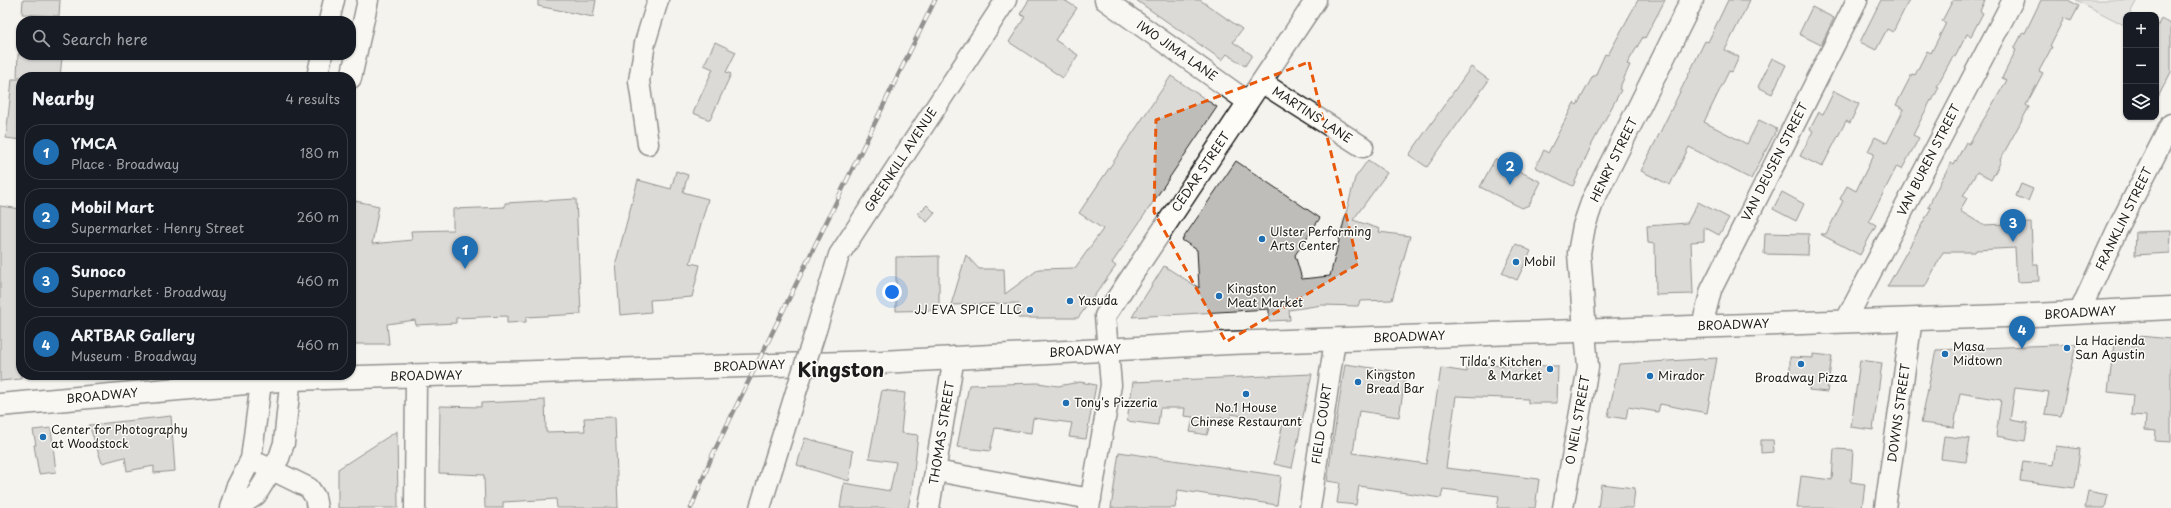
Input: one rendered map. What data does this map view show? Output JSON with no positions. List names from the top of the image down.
{
  "streets": {
    "main road": ["HENRY STREET", "BROADWAY"],
    "street": [
      "IWO JIMA LANE",
      "MARTINS LANE",
      "GREENKILL AVENUE",
      "VAN BUREN STREET",
      "VAN DEUSEN STREET",
      "CEDAR STREET",
      "FRANKLIN STREET",
      "DOWNS STREET",
      "O NEIL STREET",
      "FIELD COURT",
      "THOMAS STREET"
    ]
  },
  "crossings": [
    ["IWO JIMA LANE", "CEDAR STREET"],
    ["MARTINS LANE", "CEDAR STREET"],
    ["HENRY STREET", "BROADWAY"],
    ["HENRY STREET", "O NEIL STREET"],
    ["VAN BUREN STREET", "BROADWAY"],
    ["VAN DEUSEN STREET", "BROADWAY"],
    ["CEDAR STREET", "BROADWAY"],
    ["FRANKLIN STREET", "BROADWAY"],
    ["BROADWAY", "DOWNS STREET"],
    ["BROADWAY", "O NEIL STREET"],
    ["BROADWAY", "FIELD COURT"],
    ["BROADWAY", "THOMAS STREET"]
  ],
  "districts": ["Kingston"],
  "places": [
    "Ulster Performing Arts Center",
    "Mobil",
    "Kingston Meat Market",
    "Yasuda",
    "JJ EVA SPICE LLC",
    "La Hacienda San Agustin",
    "Masa Midtown",
    "Broadway Pizza",
    "Tilda's Kitchen & Market",
    "Mirador",
    "Kingston Bread Bar",
    "No.1 House Chinese Restaurant",
    "Tony's Pizzeria",
    "Center for Photography at Woodstock"
  ],
  "page": {
    "map_buttons": ["+", "−"],
    "search": "Search here",
    "heading": ["Nearby", "4 results"],
    "list": [
      {
        "mark": "1",
        "name": "YMCA",
        "note": "Place · Broadway",
        "value": "180 m"
      },
      {
        "mark": "2",
        "name": "Mobil Mart",
        "note": "Supermarket · Henry Street",
        "value": "260 m"
      },
      {
        "mark": "3",
        "name": "Sunoco",
        "note": "Supermarket · Broadway",
        "value": "460 m"
      },
      {
        "mark": "4",
        "name": "ARTBAR Gallery",
        "note": "Museum · Broadway",
        "value": "460 m"
      }
    ],
    "pins": [
      "2",
      "3",
      "1",
      "4"
    ]
  }
}
